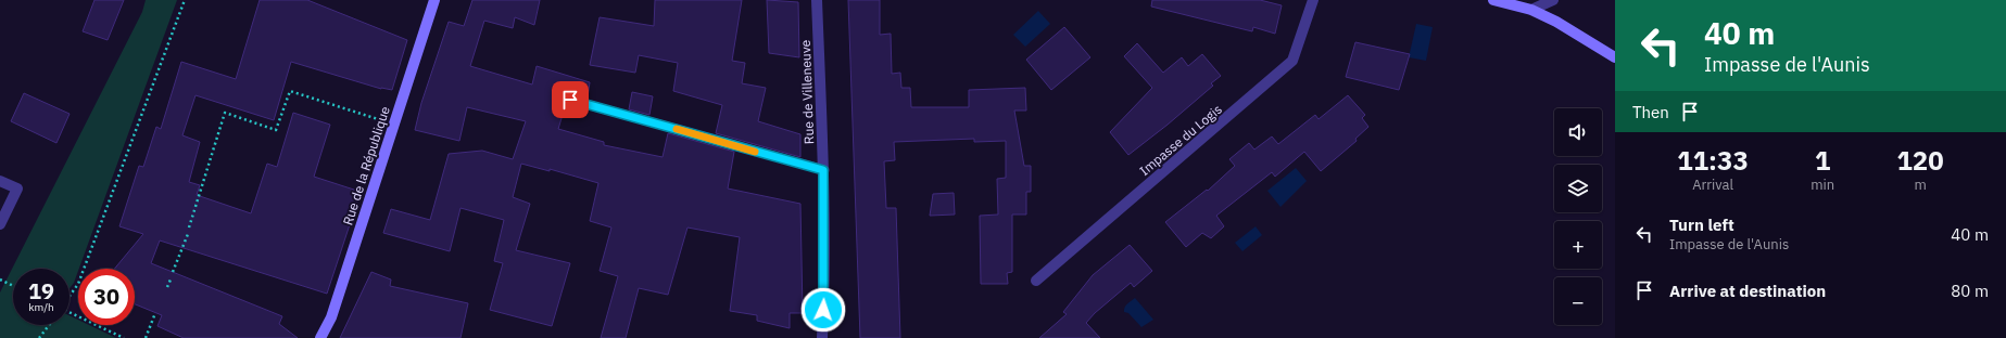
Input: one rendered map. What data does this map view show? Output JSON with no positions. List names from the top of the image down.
{
  "streets": {
    "main road": ["Rue de la République"],
    "street": ["Rue de Villeneuve", "Impasse du Logis"]
  },
  "page": {
    "turn": ["40 m", "Impasse de l'Aunis"],
    "then": "Then",
    "map_buttons": ["+", "−"],
    "eta": [
      "11:33",
      "Arrival",
      "1",
      "min",
      "120",
      "m"
    ],
    "list": [
      {
        "name": "Turn left",
        "note": "Impasse de l'Aunis",
        "value": "40 m"
      },
      {
        "name": "Arrive at destination",
        "value": "80 m"
      }
    ],
    "speed": "19 km/h",
    "limit": "30"
  }
}
